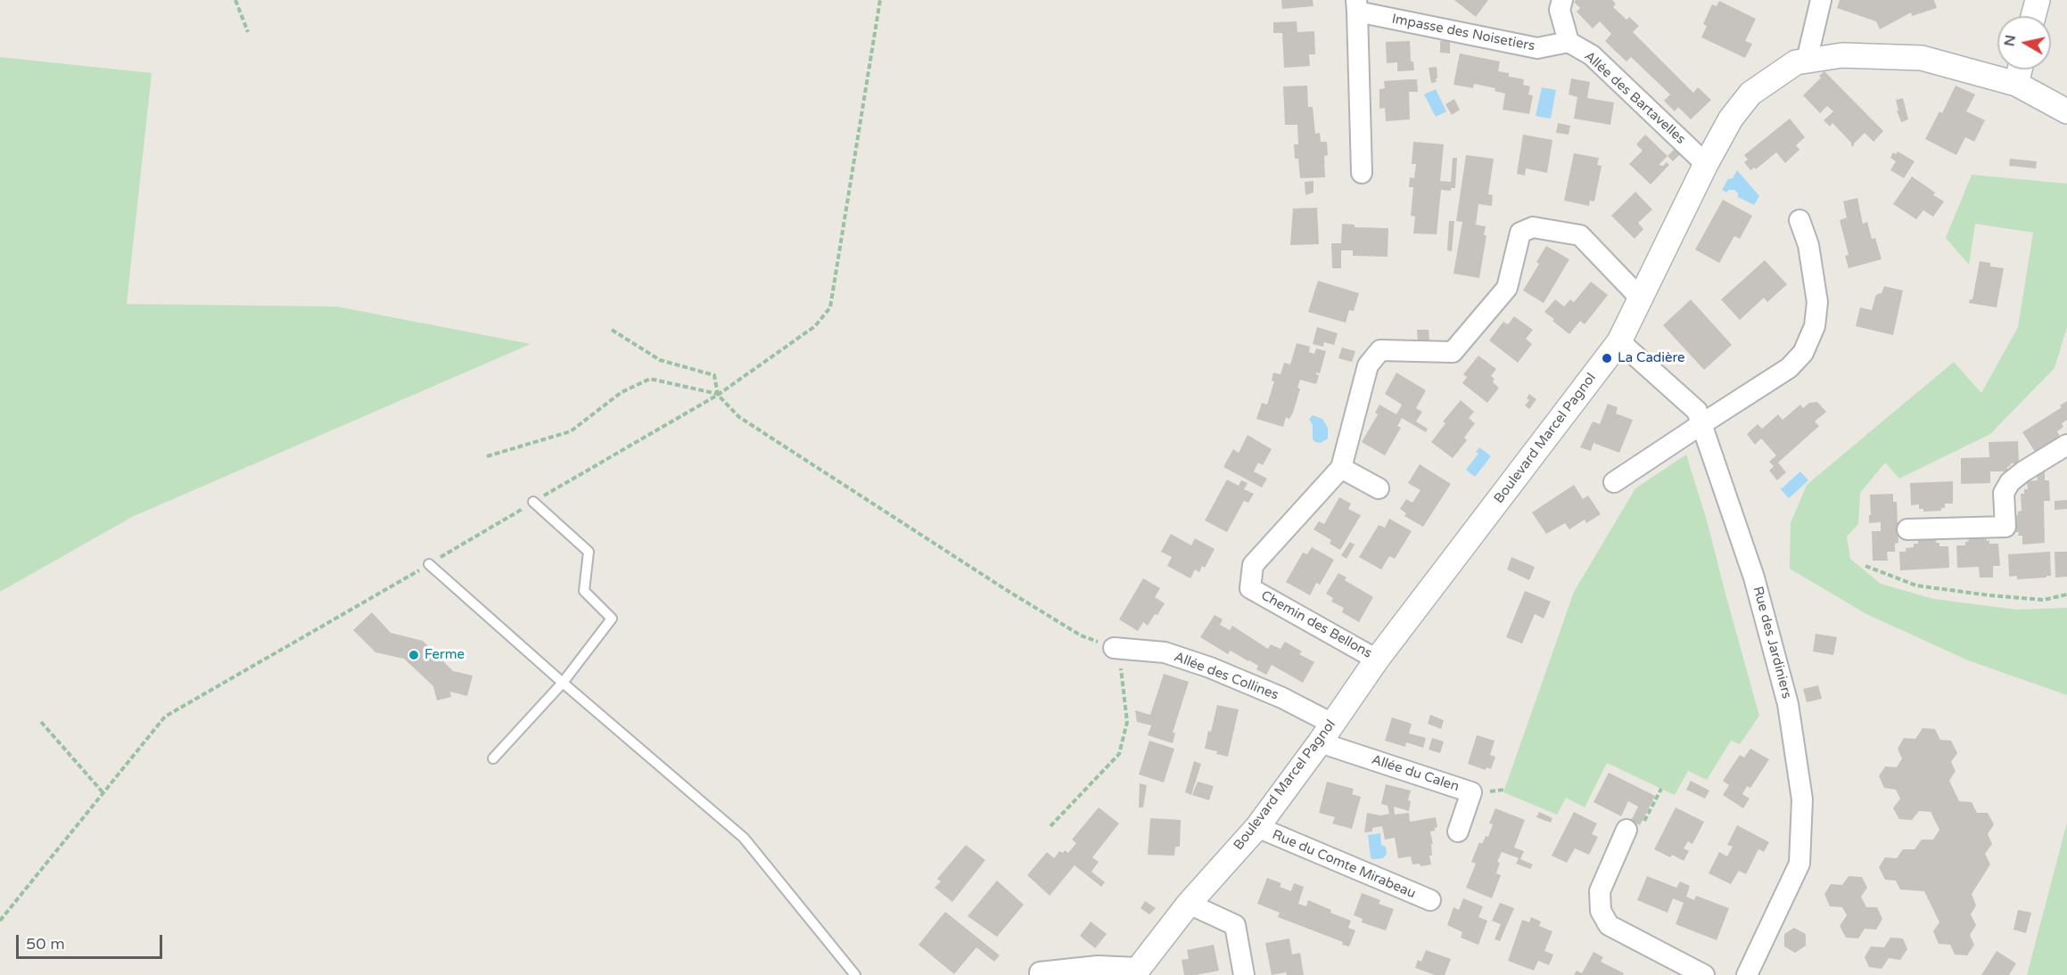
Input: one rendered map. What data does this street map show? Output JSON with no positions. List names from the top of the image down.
{
  "streets": {
    "street": [
      "Impasse des Noisetiers",
      "Allée des Bartavelles",
      "Boulevard Marcel Pagnol",
      "Chemin des Bellons",
      "Rue des Jardiniers",
      "Allée des Collines",
      "Allée du Calen",
      "Rue du Comte Mirabeau"
    ]
  },
  "crossings": [
    ["Impasse des Noisetiers", "Allée des Bartavelles"],
    ["Allée des Bartavelles", "Boulevard Marcel Pagnol"],
    ["Boulevard Marcel Pagnol", "Chemin des Bellons"],
    ["Boulevard Marcel Pagnol", "Rue des Jardiniers"],
    ["Boulevard Marcel Pagnol", "Allée des Collines"],
    ["Boulevard Marcel Pagnol", "Allée du Calen"],
    ["Boulevard Marcel Pagnol", "Rue du Comte Mirabeau"],
    ["Allée des Collines", "Allée du Calen"]
  ],
  "places": ["La Cadière", "Ferme"],
  "scale_bar": "50 m",
  "north": "left"
}
